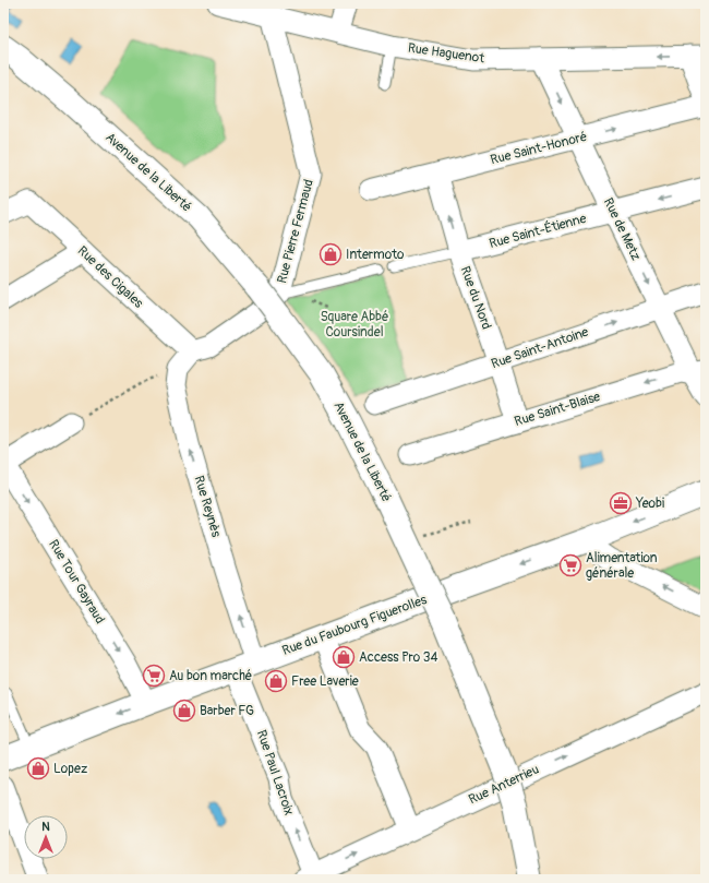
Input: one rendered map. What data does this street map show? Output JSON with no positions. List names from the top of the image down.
{
  "streets": {
    "main road": ["Avenue de la Liberté", "Rue du Faubourg Figuerolles"],
    "street": [
      "Rue Haguenot",
      "Rue Saint-Honoré",
      "Rue de Metz",
      "Rue Pierre Fermaud",
      "Rue Saint-Étienne",
      "Rue des Cigales",
      "Rue du Nord",
      "Rue Saint-Antoine",
      "Rue Saint-Blaise",
      "Rue Reynès",
      "Rue Tour Gayraud",
      "Rue Paul Lacroix",
      "Rue Anterrieu"
    ]
  },
  "crossings": [
    ["Rue Haguenot", "Rue de Metz"],
    ["Rue Haguenot", "Rue Pierre Fermaud"],
    ["Rue Saint-Honoré", "Rue de Metz"],
    ["Rue Saint-Honoré", "Rue du Nord"],
    ["Avenue de la Liberté", "Rue Pierre Fermaud"],
    ["Rue de Metz", "Rue Saint-Étienne"],
    ["Rue de Metz", "Rue Saint-Antoine"],
    ["Rue de Metz", "Rue Saint-Blaise"],
    ["Rue Pierre Fermaud", "Rue des Cigales"],
    ["Rue Saint-Étienne", "Rue du Nord"],
    ["Rue du Nord", "Rue Saint-Antoine"],
    ["Rue du Nord", "Rue Saint-Blaise"],
    ["Rue Reynès", "Rue du Faubourg Figuerolles"],
    ["Rue Reynès", "Rue Paul Lacroix"],
    ["Rue Tour Gayraud", "Rue du Faubourg Figuerolles"],
    ["Rue du Faubourg Figuerolles", "Rue Paul Lacroix"],
    ["Rue Paul Lacroix", "Rue Anterrieu"]
  ],
  "one_way": [
    "Rue Saint-Honoré",
    "Rue de Metz",
    "Rue Saint-Antoine",
    "Rue Saint-Blaise",
    "Rue Reynès",
    "Rue Tour Gayraud",
    "Rue du Faubourg Figuerolles",
    "Rue Anterrieu"
  ],
  "parks": ["Square Abbé Coursindel"],
  "places": {
    "shop": [
      "Intermoto",
      "Access Pro 34",
      "Free Laverie",
      "Barber FG",
      "Lopez"
    ],
    "office": ["Yeobi"],
    "supermarket": ["Alimentation générale", "Au bon marché"]
  },
  "north": "top"
}
